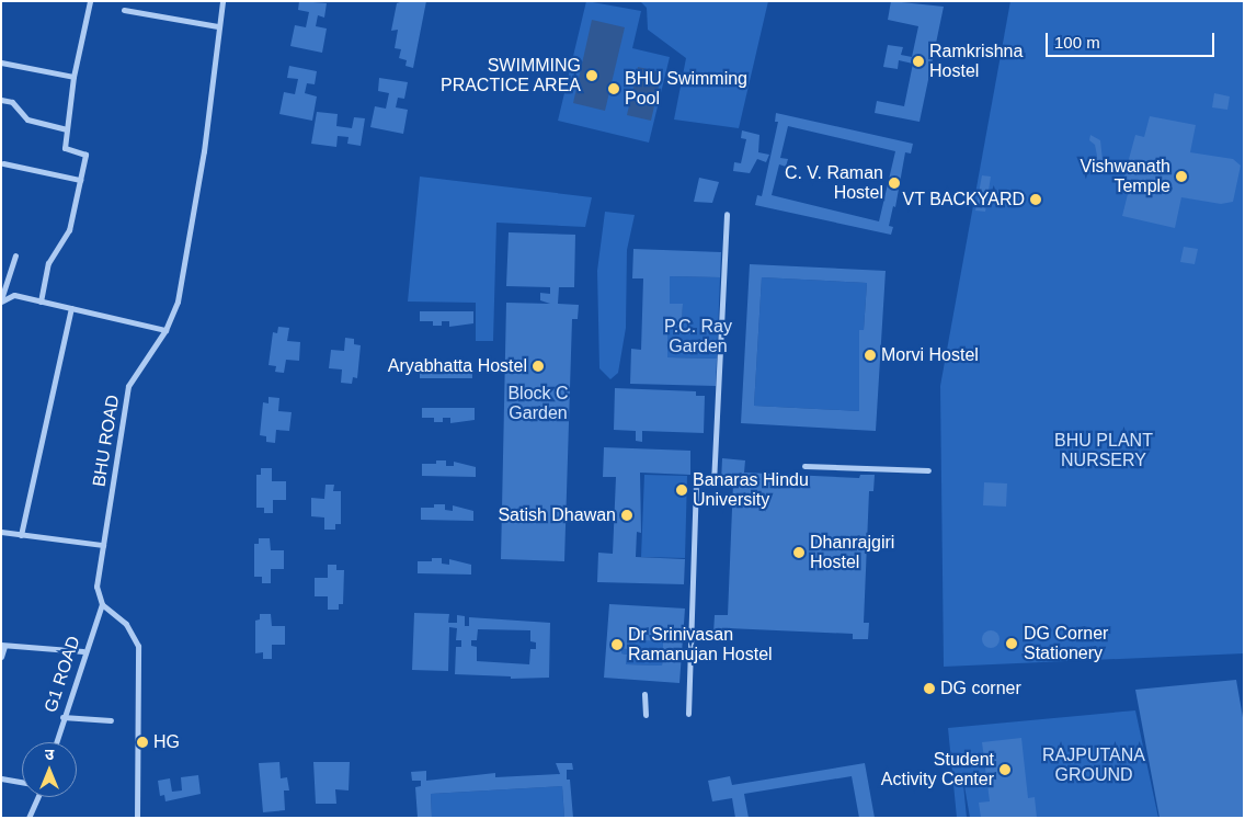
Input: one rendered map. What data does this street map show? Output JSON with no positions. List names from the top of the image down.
{
  "streets": {
    "street": ["BHU ROAD", "G1 ROAD"]
  },
  "crossings": [
    ["BHU ROAD", "G1 ROAD"]
  ],
  "parks": [
    "P.C. Ray Garden",
    "Block C Garden",
    "BHU PLANT NURSERY",
    "RAJPUTANA GROUND"
  ],
  "places": [
    "Ramkrishna Hostel",
    "SWIMMING PRACTICE AREA",
    "BHU Swimming Pool",
    "Vishwanath Temple",
    "C. V. Raman Hostel",
    "VT BACKYARD",
    "Morvi Hostel",
    "Aryabhatta Hostel",
    "Banaras Hindu University",
    "Satish Dhawan",
    "Dhanrajgiri Hostel",
    "DG Corner Stationery",
    "Dr Srinivasan Ramanujan Hostel",
    "DG corner",
    "HG",
    "Student Activity Center"
  ],
  "scale_bar": "100 m",
  "north": "top"
}
